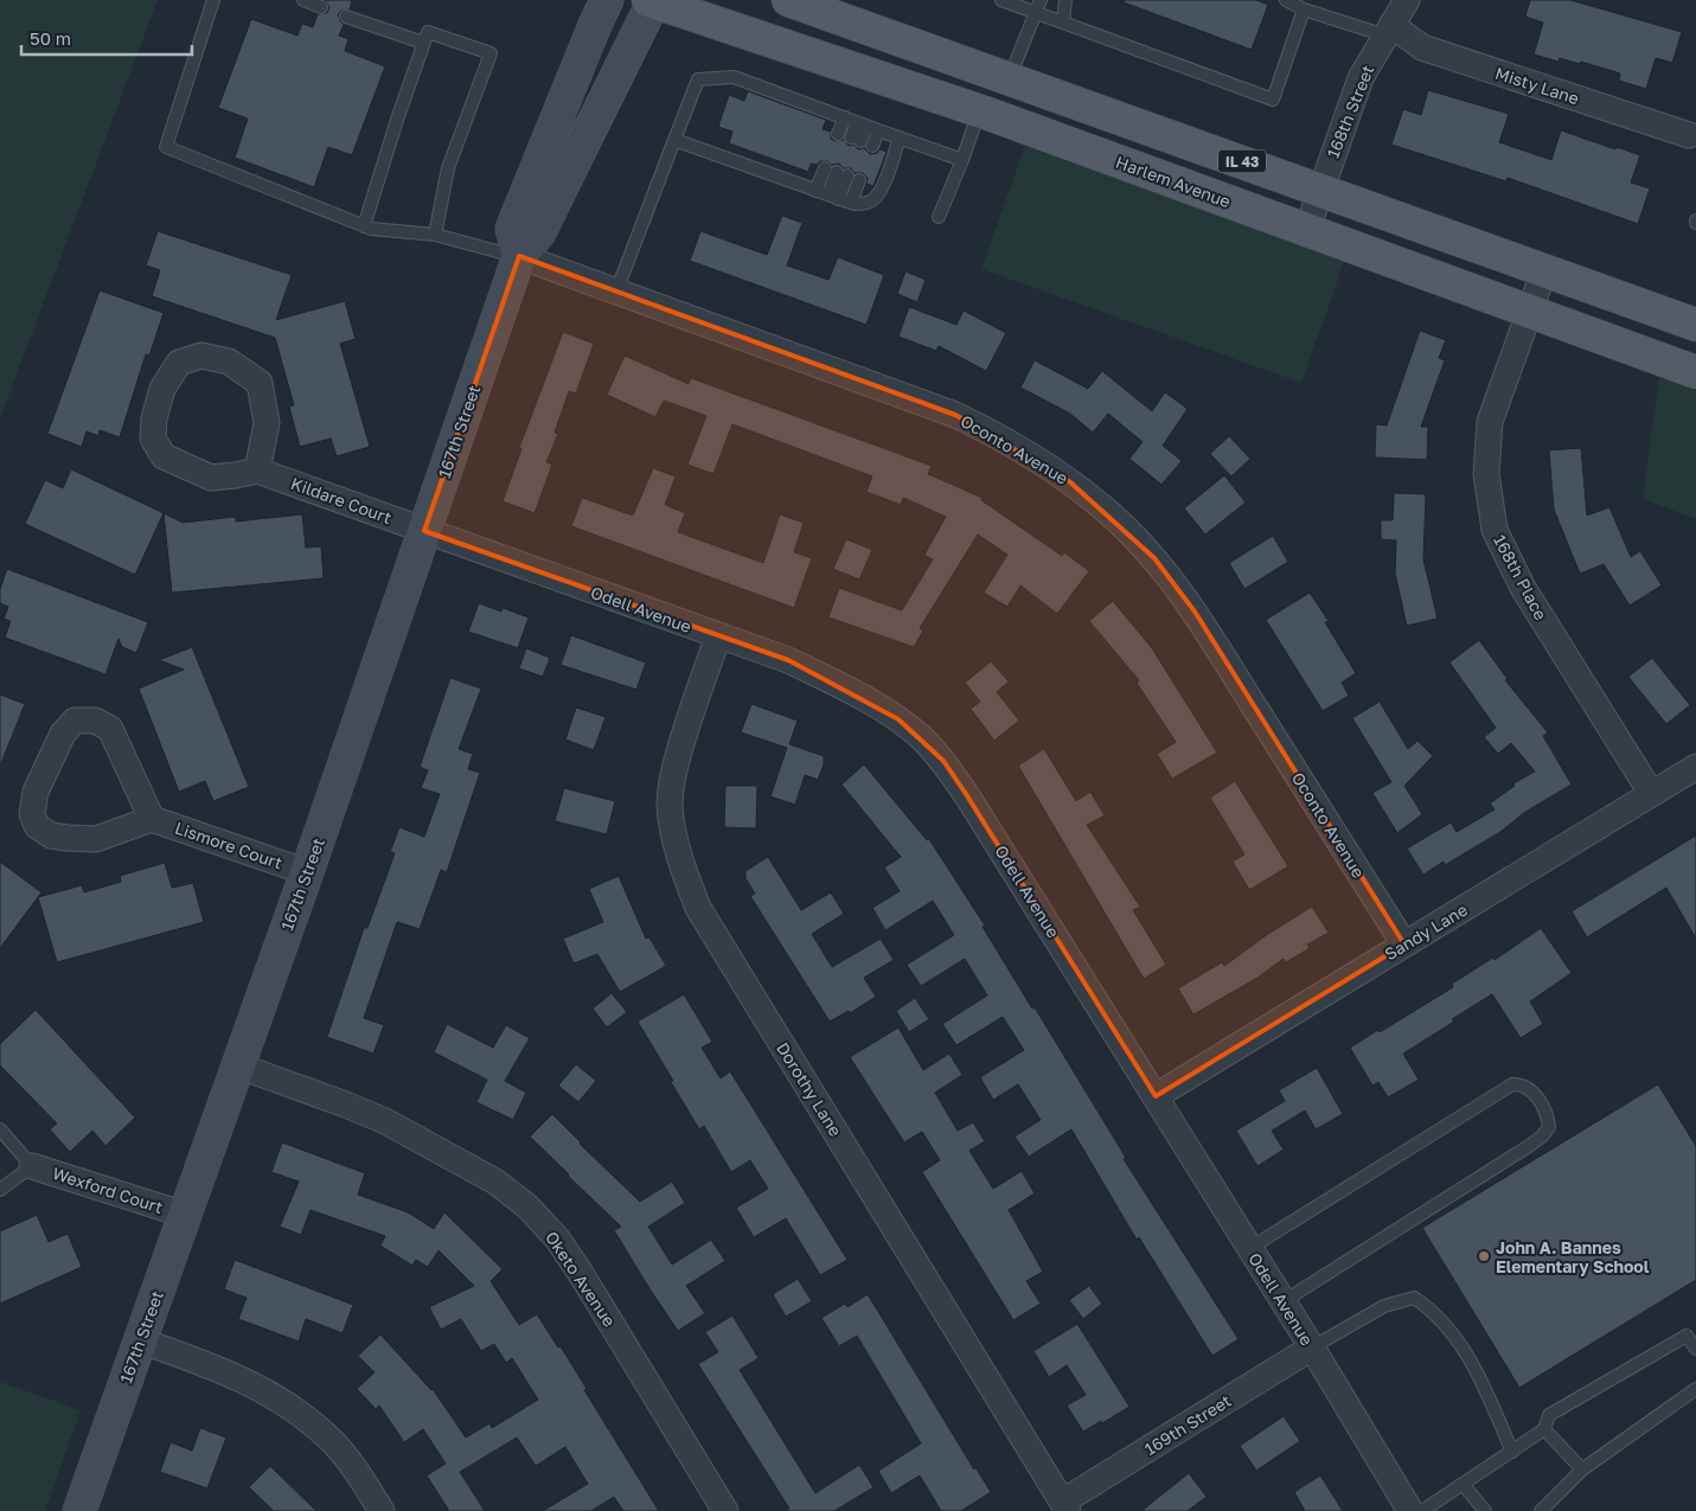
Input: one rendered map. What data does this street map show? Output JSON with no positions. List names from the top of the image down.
{
  "streets": {
    "main road": ["IL 43", "Harlem Avenue"],
    "street": [
      "Misty Lane",
      "168th Street",
      "167th Street",
      "Oconto Avenue",
      "Kildare Court",
      "168th Place",
      "Odell Avenue",
      "Lismore Court",
      "Sandy Lane",
      "Dorothy Lane",
      "Wexford Court",
      "Oketo Avenue",
      "169th Street"
    ]
  },
  "crossings": [
    ["Misty Lane", "168th Street"],
    ["168th Street", "IL 43"],
    ["168th Street", "Harlem Avenue"],
    ["IL 43", "168th Place"],
    ["Harlem Avenue", "167th Street"],
    ["Harlem Avenue", "168th Place"],
    ["167th Street", "Oconto Avenue"],
    ["167th Street", "Kildare Court"],
    ["167th Street", "Odell Avenue"],
    ["167th Street", "Lismore Court"],
    ["167th Street", "Wexford Court"],
    ["167th Street", "Oketo Avenue"],
    ["Oconto Avenue", "Sandy Lane"],
    ["Kildare Court", "Odell Avenue"],
    ["168th Place", "Sandy Lane"],
    ["Odell Avenue", "Sandy Lane"],
    ["Odell Avenue", "Dorothy Lane"],
    ["Odell Avenue", "169th Street"],
    ["Dorothy Lane", "169th Street"]
  ],
  "places": ["John A. Bannes Elementary School"],
  "scale_bar": "50 m"
}
